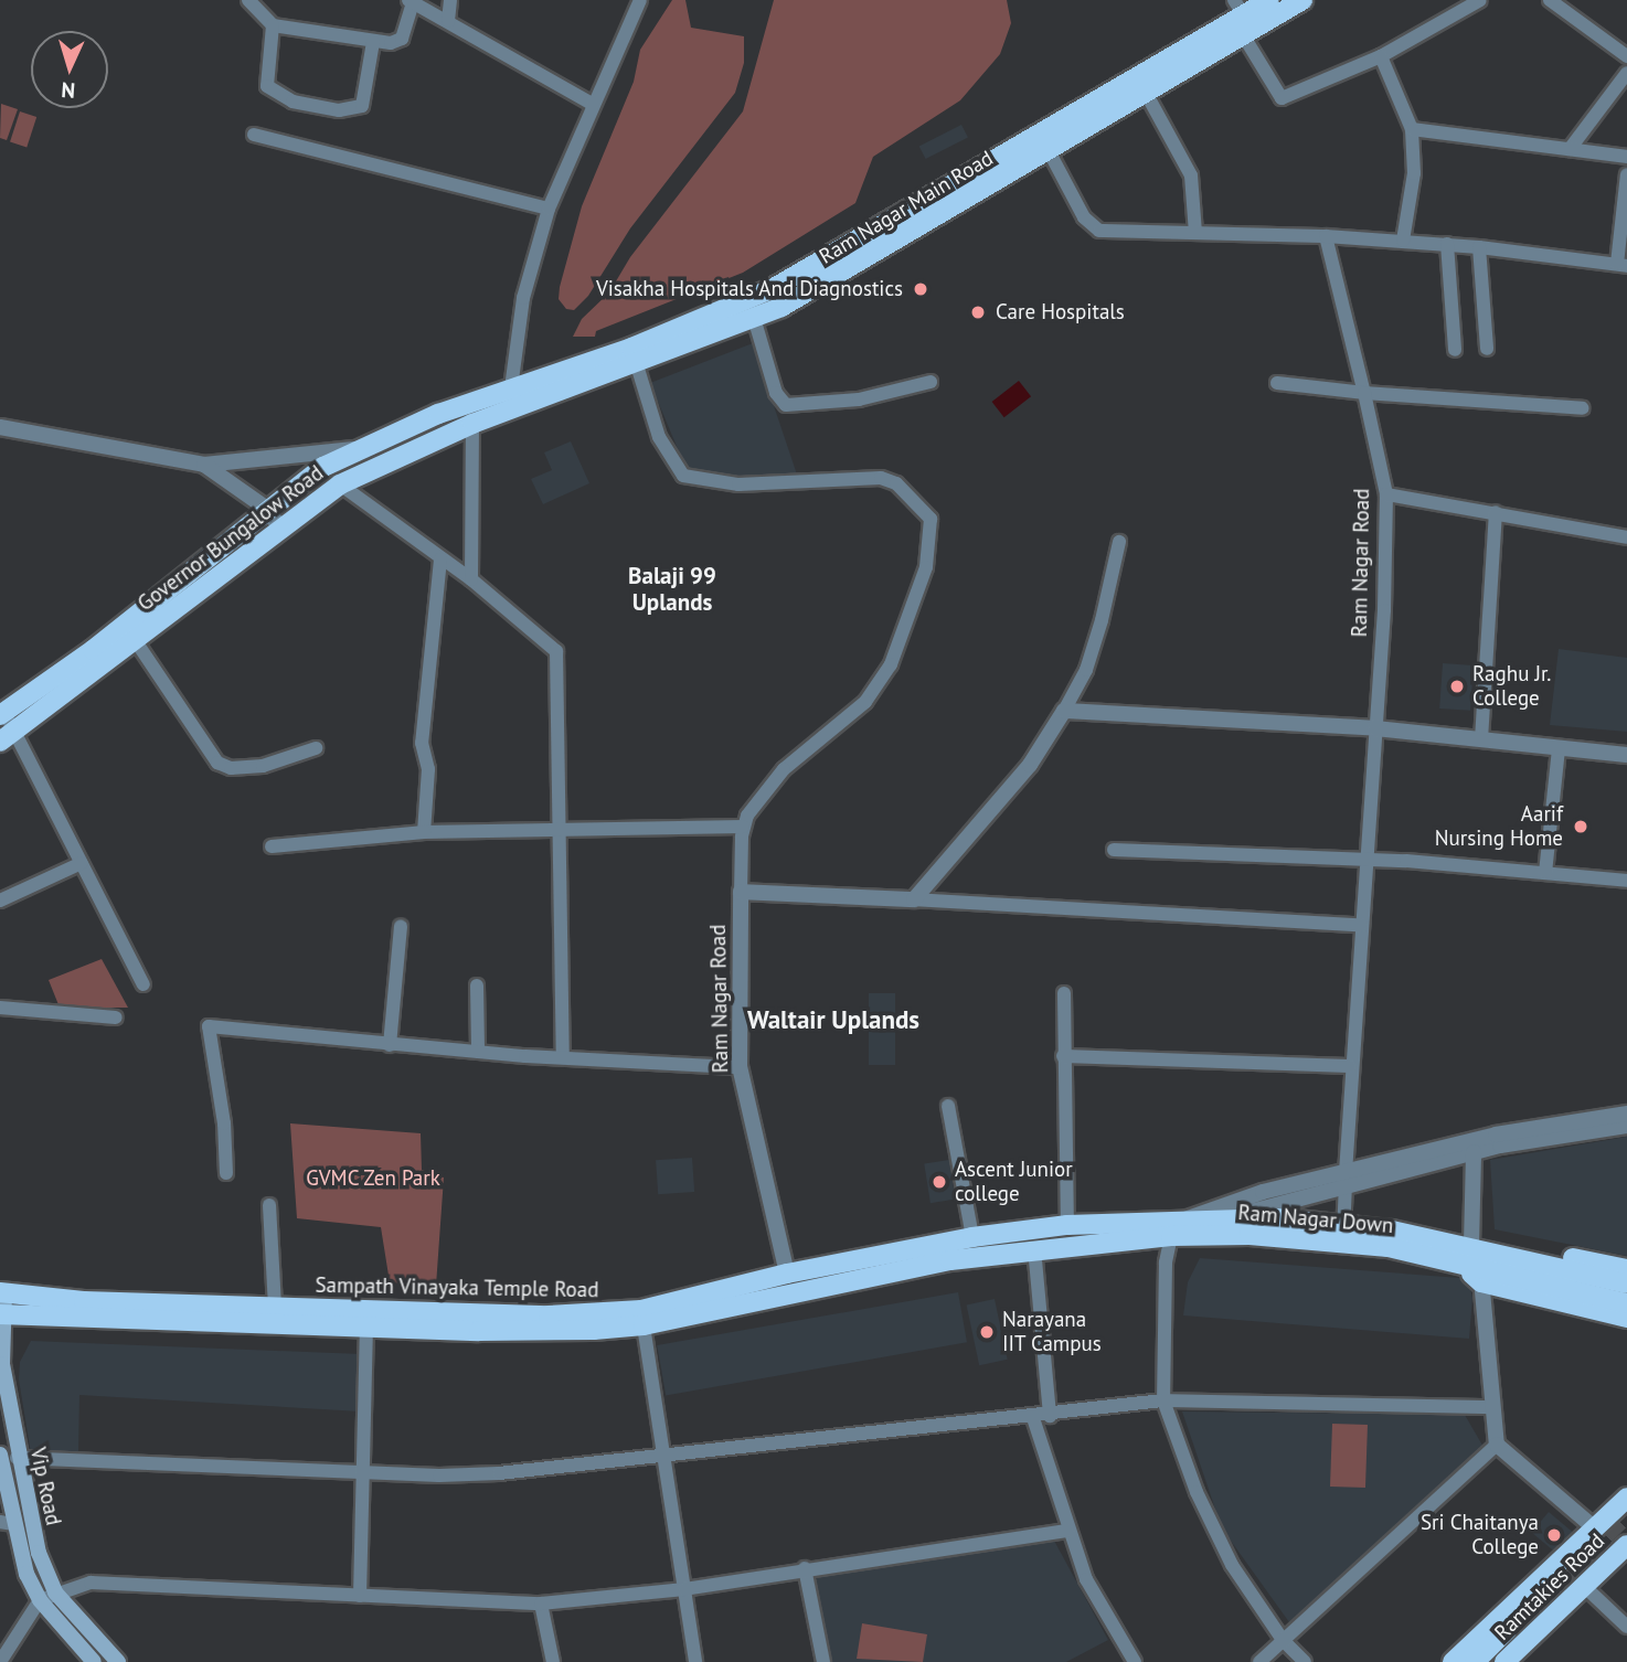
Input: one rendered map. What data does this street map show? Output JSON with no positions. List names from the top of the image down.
{
  "streets": {
    "main road": [
      "Ram Nagar Main Road",
      "Governor Bungalow Road",
      "Ram Nagar Down",
      "Sampath Vinayaka Temple Road",
      "Vip Road",
      "Ramtakies Road"
    ],
    "street": ["Ram Nagar Road"]
  },
  "crossings": [
    ["Ram Nagar Main Road", "Governor Bungalow Road"],
    ["Ram Nagar Road", "Ram Nagar Down"],
    ["Ram Nagar Road", "Sampath Vinayaka Temple Road"],
    ["Ram Nagar Down", "Sampath Vinayaka Temple Road"],
    ["Sampath Vinayaka Temple Road", "Vip Road"]
  ],
  "districts": ["Balaji 99 Uplands", "Waltair Uplands"],
  "parks": ["GVMC Zen Park"],
  "places": [
    "Visakha Hospitals And Diagnostics",
    "Care Hospitals",
    "Raghu Jr. College",
    "Aarif Nursing Home",
    "Ascent Junior college",
    "Narayana IIT Campus",
    "Sri Chaitanya College"
  ],
  "north": "bottom"
}
